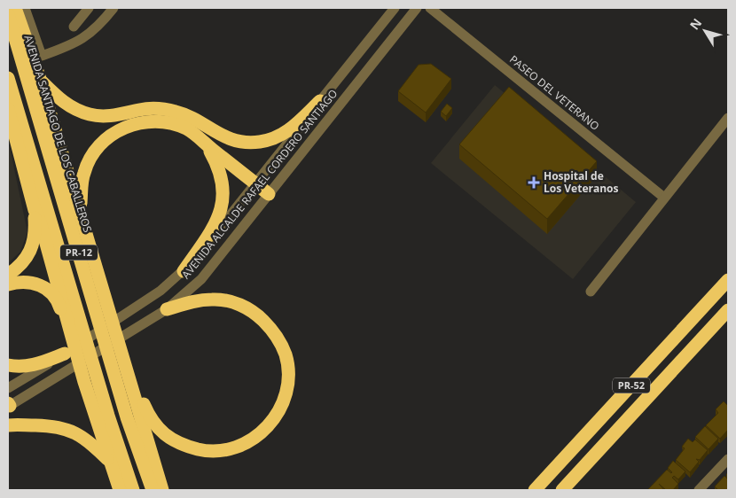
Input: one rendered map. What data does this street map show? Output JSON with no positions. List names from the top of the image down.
{
  "streets": {
    "highway": ["AVENIDA SANTIAGO DE LOS CABALLEROS", "PR-12", "PR-52"],
    "street": ["PASEO DEL VETERANO", "AVENIDA ALCALDE RAFAEL CORDERO SANTIAGO"]
  },
  "places": {
    "health": ["Hospital de Los Veteranos"]
  },
  "north": "top left"
}
